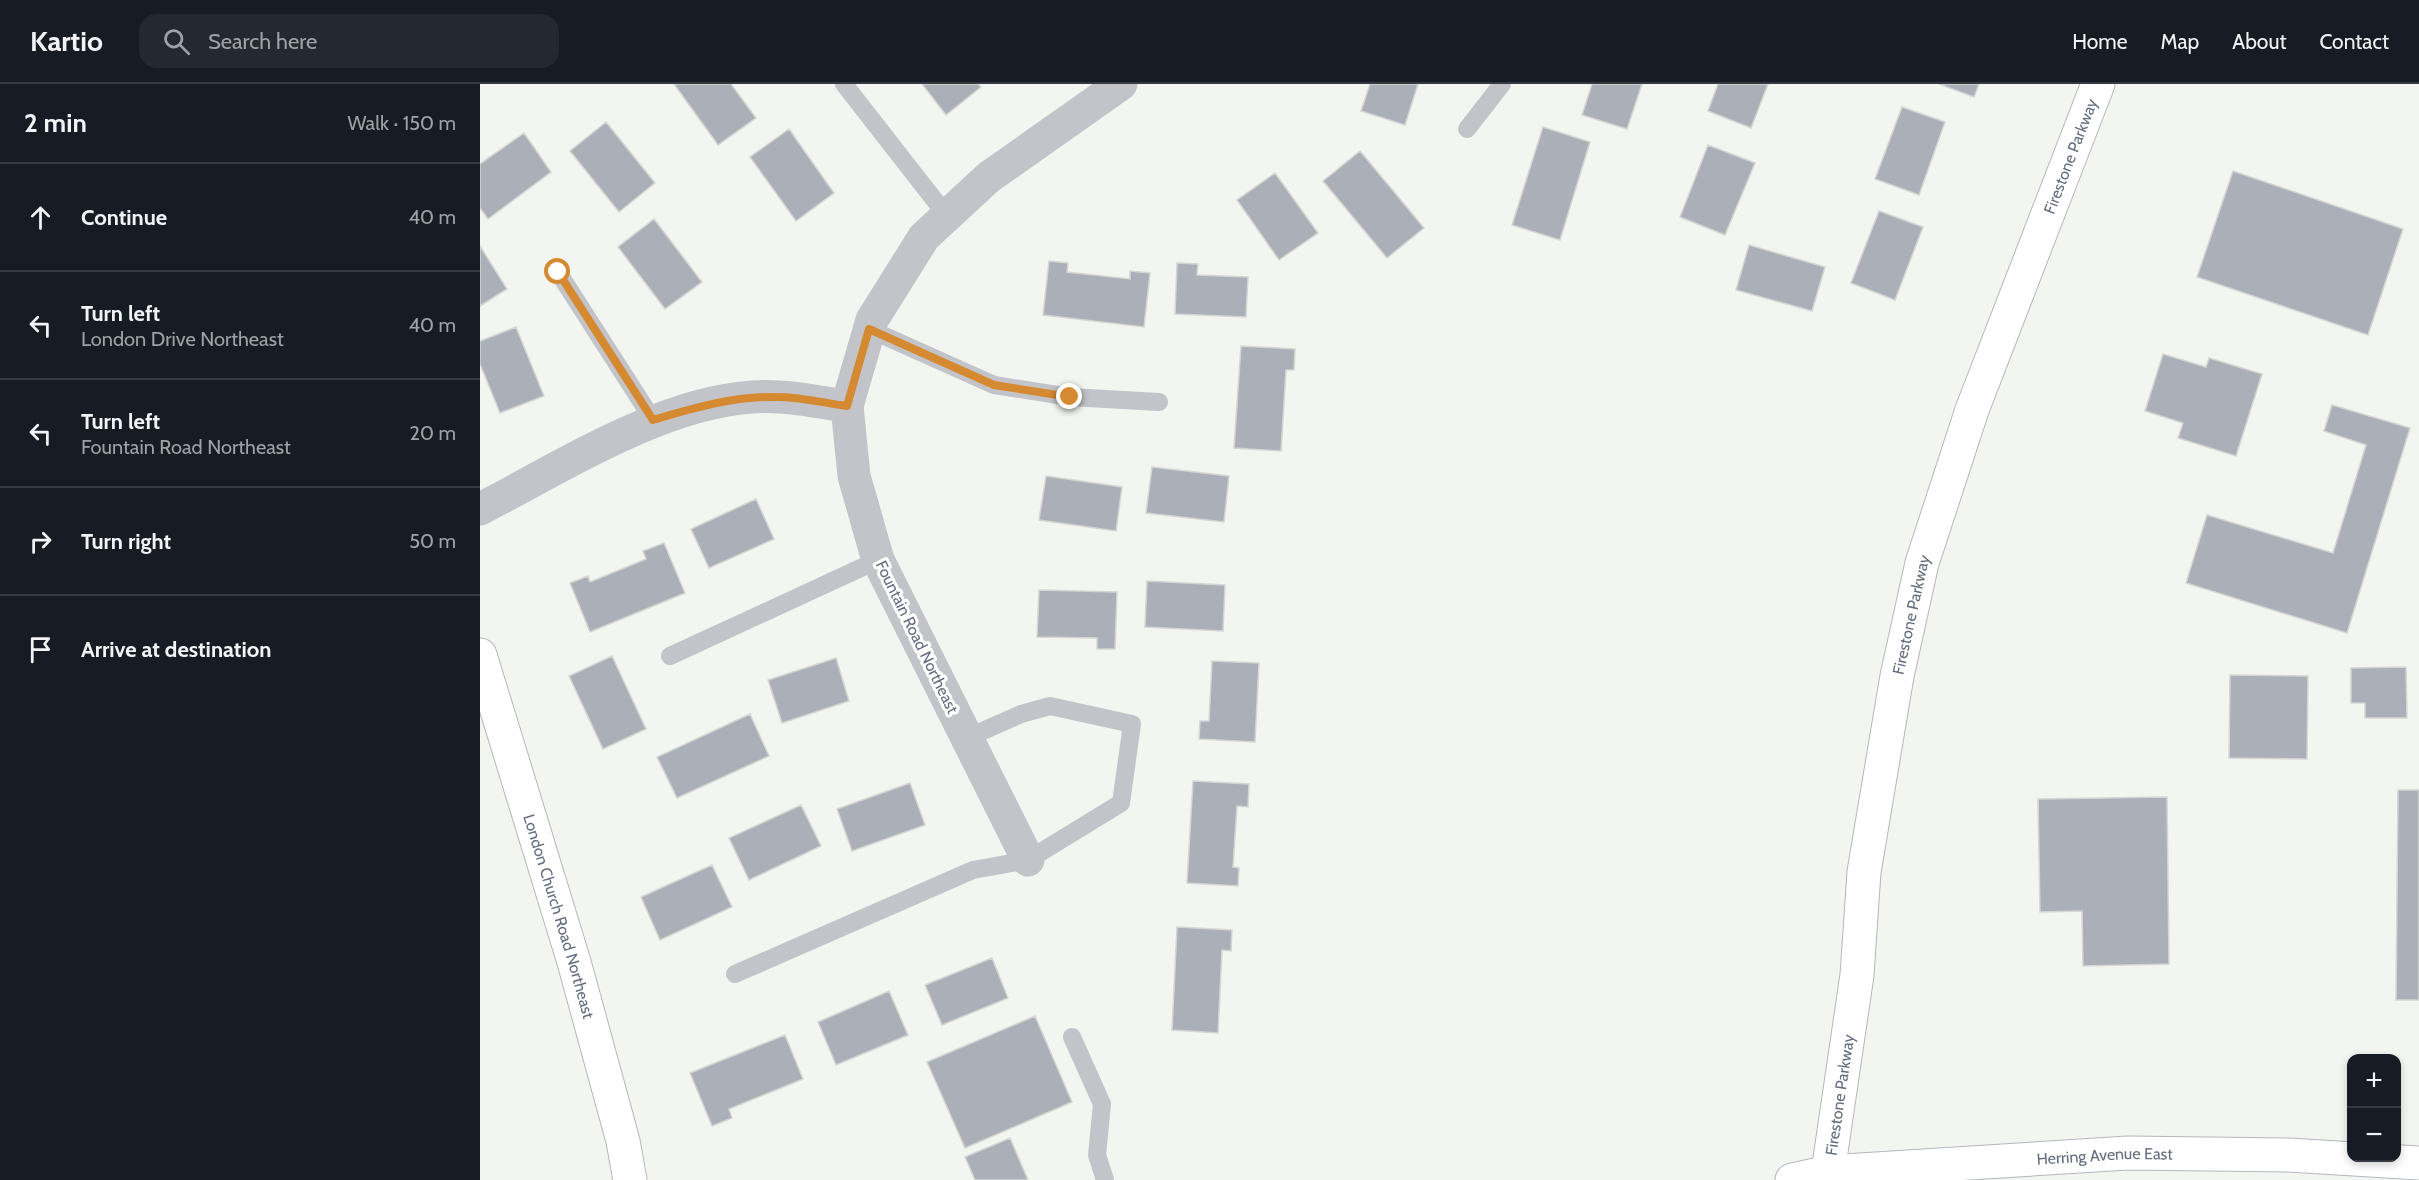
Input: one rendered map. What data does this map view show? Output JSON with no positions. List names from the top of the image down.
{
  "streets": {
    "street": [
      "Firestone Parkway",
      "Fountain Road Northeast",
      "London Church Road Northeast",
      "Herring Avenue East"
    ]
  },
  "crossings": [
    ["Firestone Parkway", "Herring Avenue East"]
  ],
  "page": {
    "header": "Kartio",
    "search": "Search here",
    "nav": [
      "Home",
      "Map",
      "About",
      "Contact"
    ],
    "heading": ["2 min", "Walk · 150 m"],
    "list": [
      ["Continue", "40 m"],
      ["Turn left", "London Drive Northeast", "40 m"],
      ["Turn left", "Fountain Road Northeast", "20 m"],
      ["Turn right", "50 m"],
      "Arrive at destination"
    ],
    "map_buttons": ["+", "−"]
  }
}
